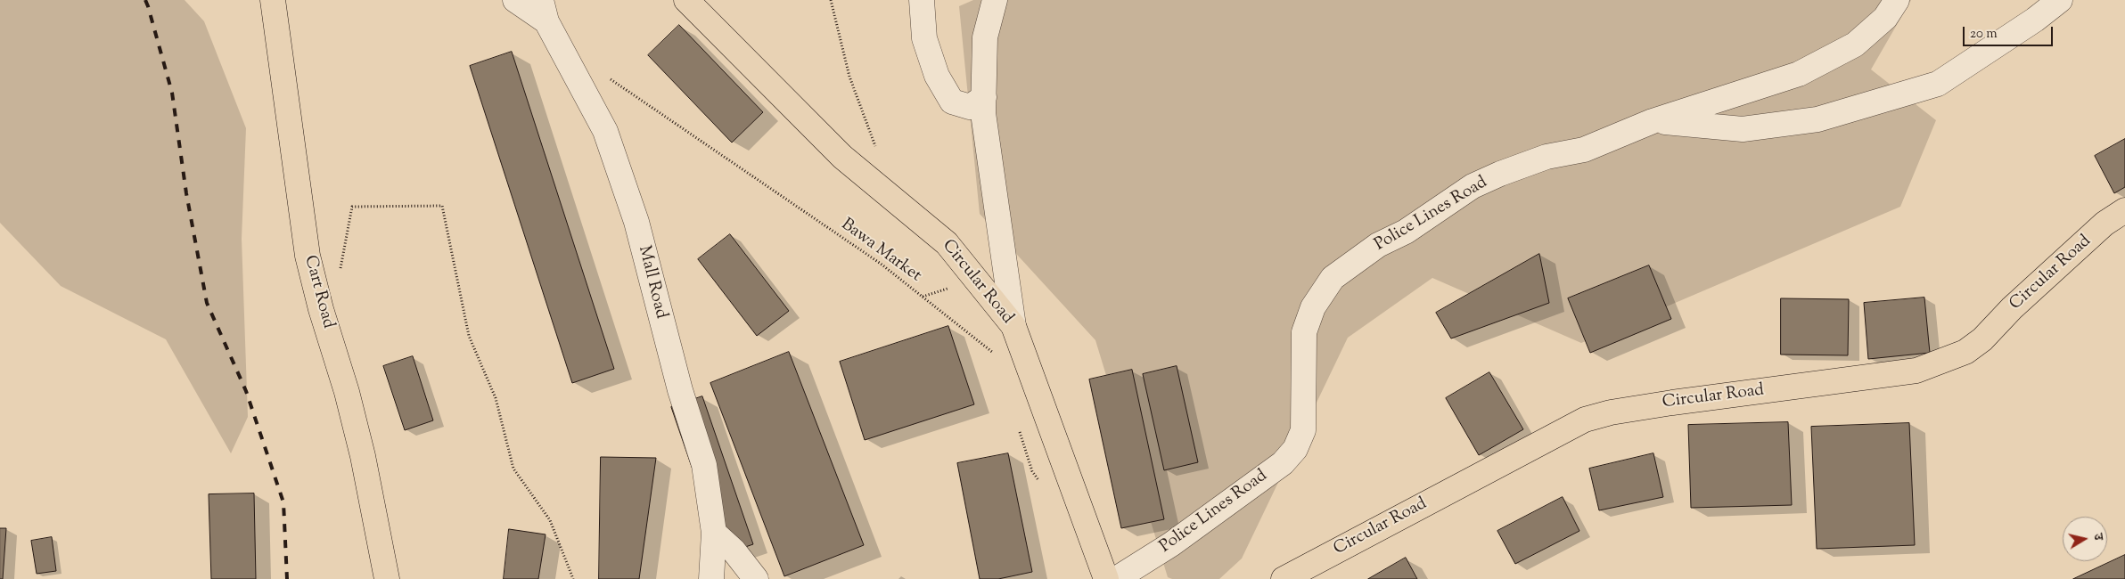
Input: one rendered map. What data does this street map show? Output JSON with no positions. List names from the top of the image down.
{
  "streets": {
    "main road": ["Circular Road", "Cart Road"],
    "street": ["Police Lines Road", "Mall Road"],
    "path": ["Bawa Market"]
  },
  "scale_bar": "20 m",
  "north": "right"
}
